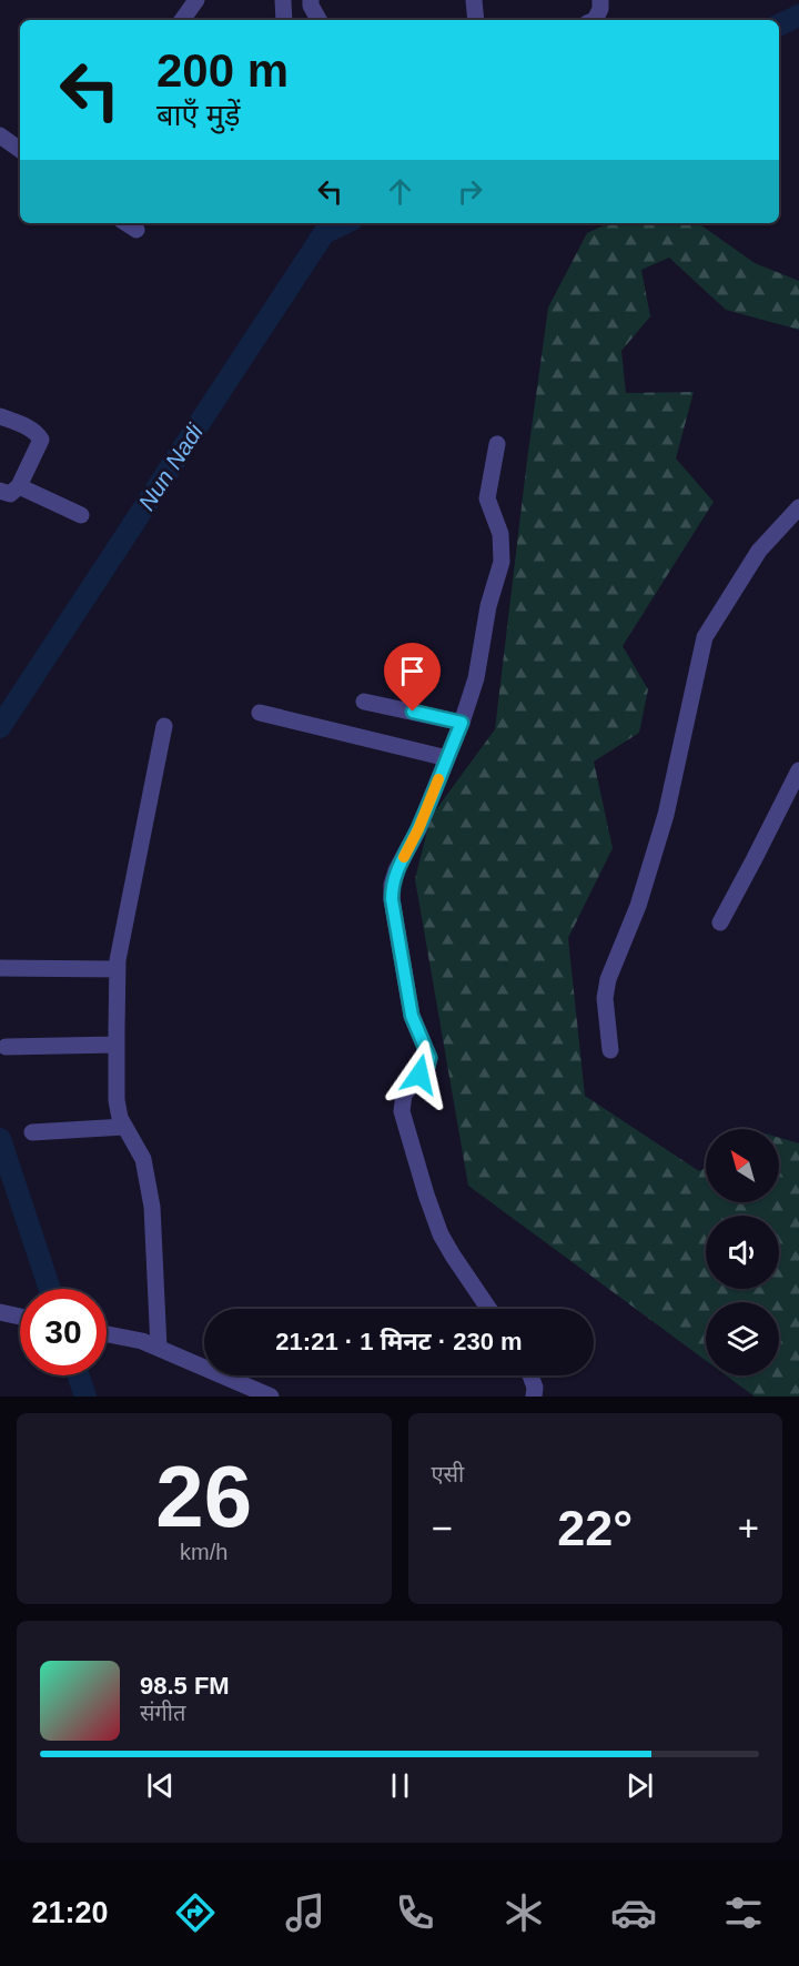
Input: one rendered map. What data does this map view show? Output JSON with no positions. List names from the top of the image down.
{
  "water": ["Nun Nadi"],
  "north": "top left",
  "page": {
    "turn": ["200 m", "बाएँ मुड़ें"],
    "limit": "30",
    "trip": "21:21 · 1 मिनट · 230 m",
    "tile": [
      ["26", "km/h"],
      "एसी"
    ],
    "heat": ["−", "22°", "+"],
    "song": ["98.5 FM", "संगीत"],
    "tabs": "21:20"
  }
}
